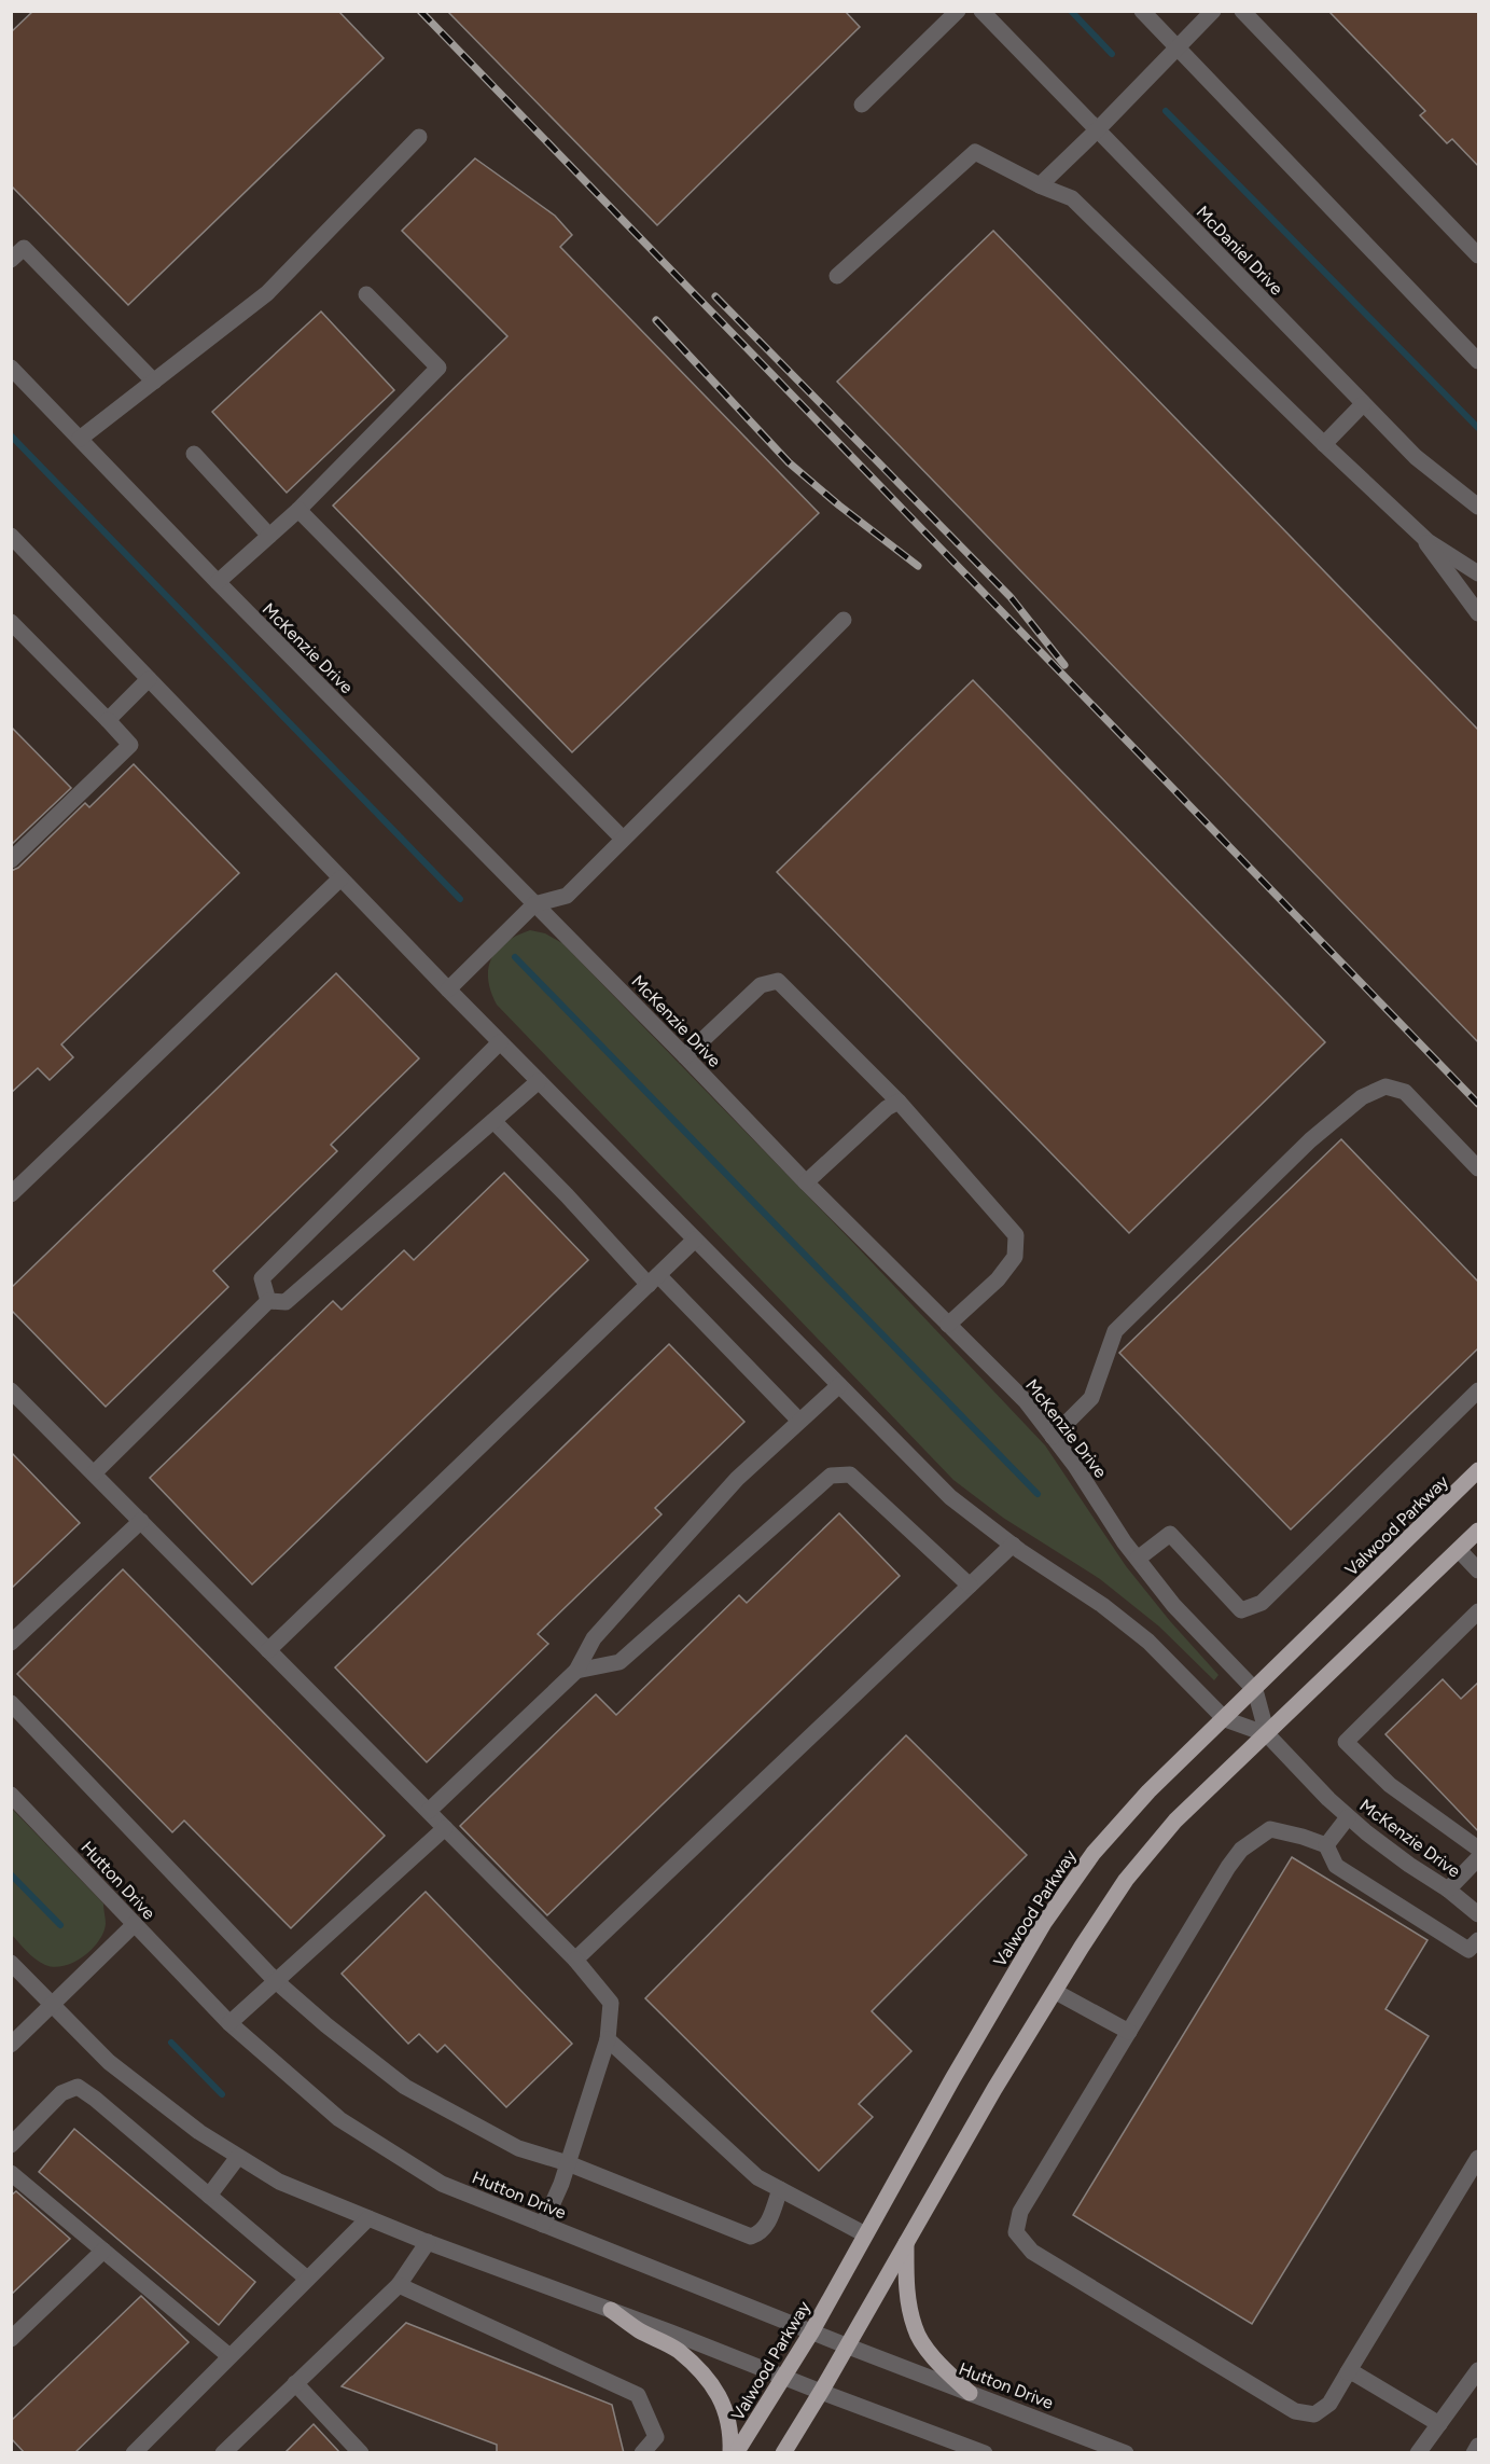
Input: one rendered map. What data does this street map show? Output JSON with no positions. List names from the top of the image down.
{
  "streets": {
    "main road": ["Valwood Parkway"],
    "street": ["McDaniel Drive", "McKenzie Drive", "Hutton Drive"]
  },
  "crossings": [
    ["McKenzie Drive", "Valwood Parkway"],
    ["Valwood Parkway", "Hutton Drive"]
  ]
}
